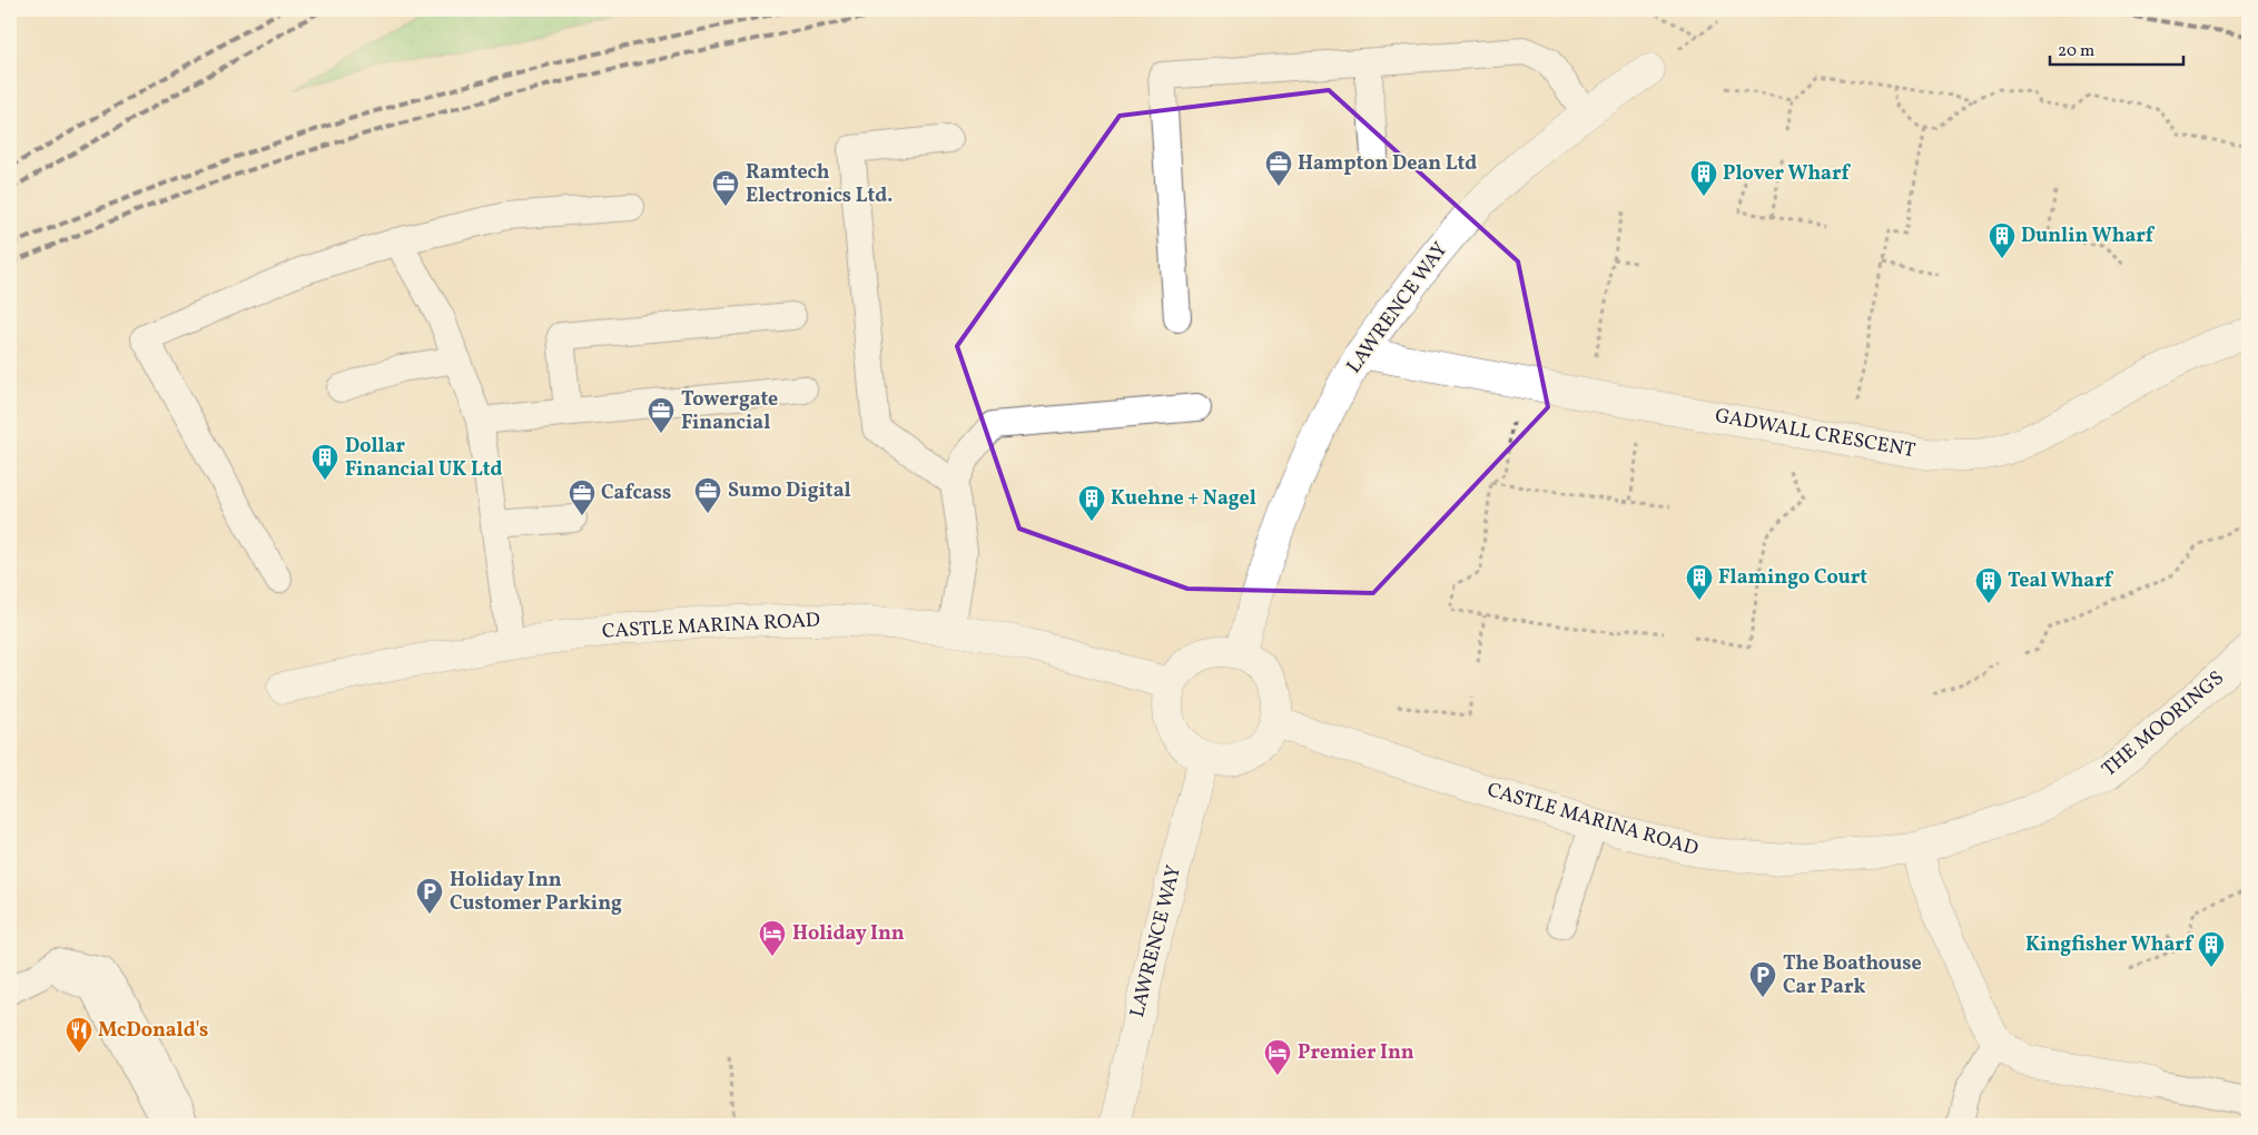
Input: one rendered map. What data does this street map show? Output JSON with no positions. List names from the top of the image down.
{
  "streets": {
    "street": [
      "LAWRENCE WAY",
      "GADWALL CRESCENT",
      "CASTLE MARINA ROAD",
      "THE MOORINGS"
    ]
  },
  "crossings": [
    ["LAWRENCE WAY", "GADWALL CRESCENT"],
    ["LAWRENCE WAY", "CASTLE MARINA ROAD"],
    ["CASTLE MARINA ROAD", "THE MOORINGS"]
  ],
  "places": {
    "office": [
      "Hampton Dean Ltd",
      "Ramtech Electronics Ltd.",
      "Towergate Financial",
      "Sumo Digital",
      "Cafcass"
    ],
    "building": [
      "Plover Wharf",
      "Dunlin Wharf",
      "Dollar Financial UK Ltd",
      "Kuehne + Nagel",
      "Flamingo Court",
      "Teal Wharf",
      "Kingfisher Wharf"
    ],
    "parking": ["Holiday Inn Customer Parking", "The Boathouse Car Park"],
    "hotel": ["Holiday Inn", "Premier Inn"],
    "restaurant": ["McDonald's"]
  },
  "scale_bar": "20 m"
}
